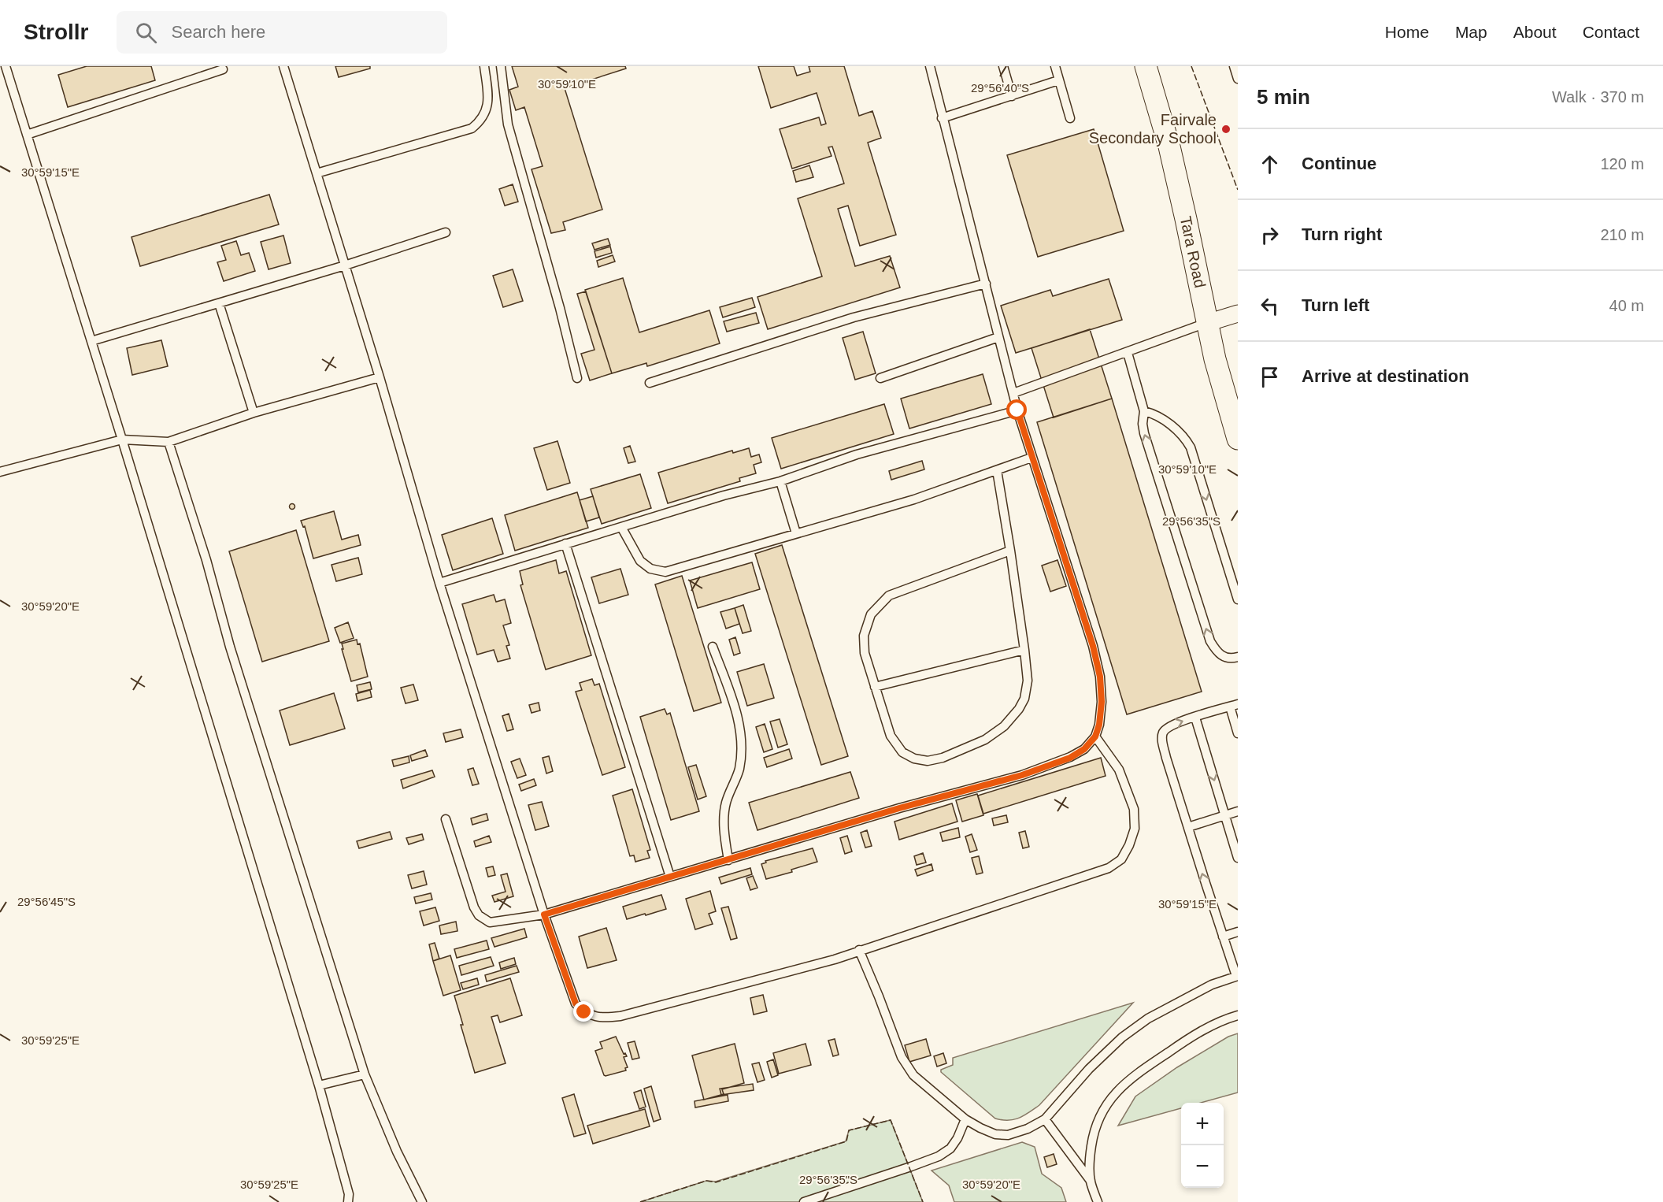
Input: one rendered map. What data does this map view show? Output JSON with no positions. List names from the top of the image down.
{
  "streets": {
    "street": ["Tara Road"]
  },
  "places": ["Fairvale Secondary School"],
  "page": {
    "header": "Strollr",
    "search": "Search here",
    "nav": [
      "Home",
      "Map",
      "About",
      "Contact"
    ],
    "heading": ["5 min", "Walk · 370 m"],
    "list": [
      ["Continue", "120 m"],
      ["Turn right", "210 m"],
      ["Turn left", "40 m"],
      "Arrive at destination"
    ],
    "map_buttons": ["+", "−"]
  },
  "coordinates": [
    "30°59'10\"E",
    "29°56'40\"S",
    "30°59'15\"E",
    "29°56'35\"S",
    "30°59'20\"E",
    "29°56'45\"S",
    "30°59'25\"E"
  ]
}
